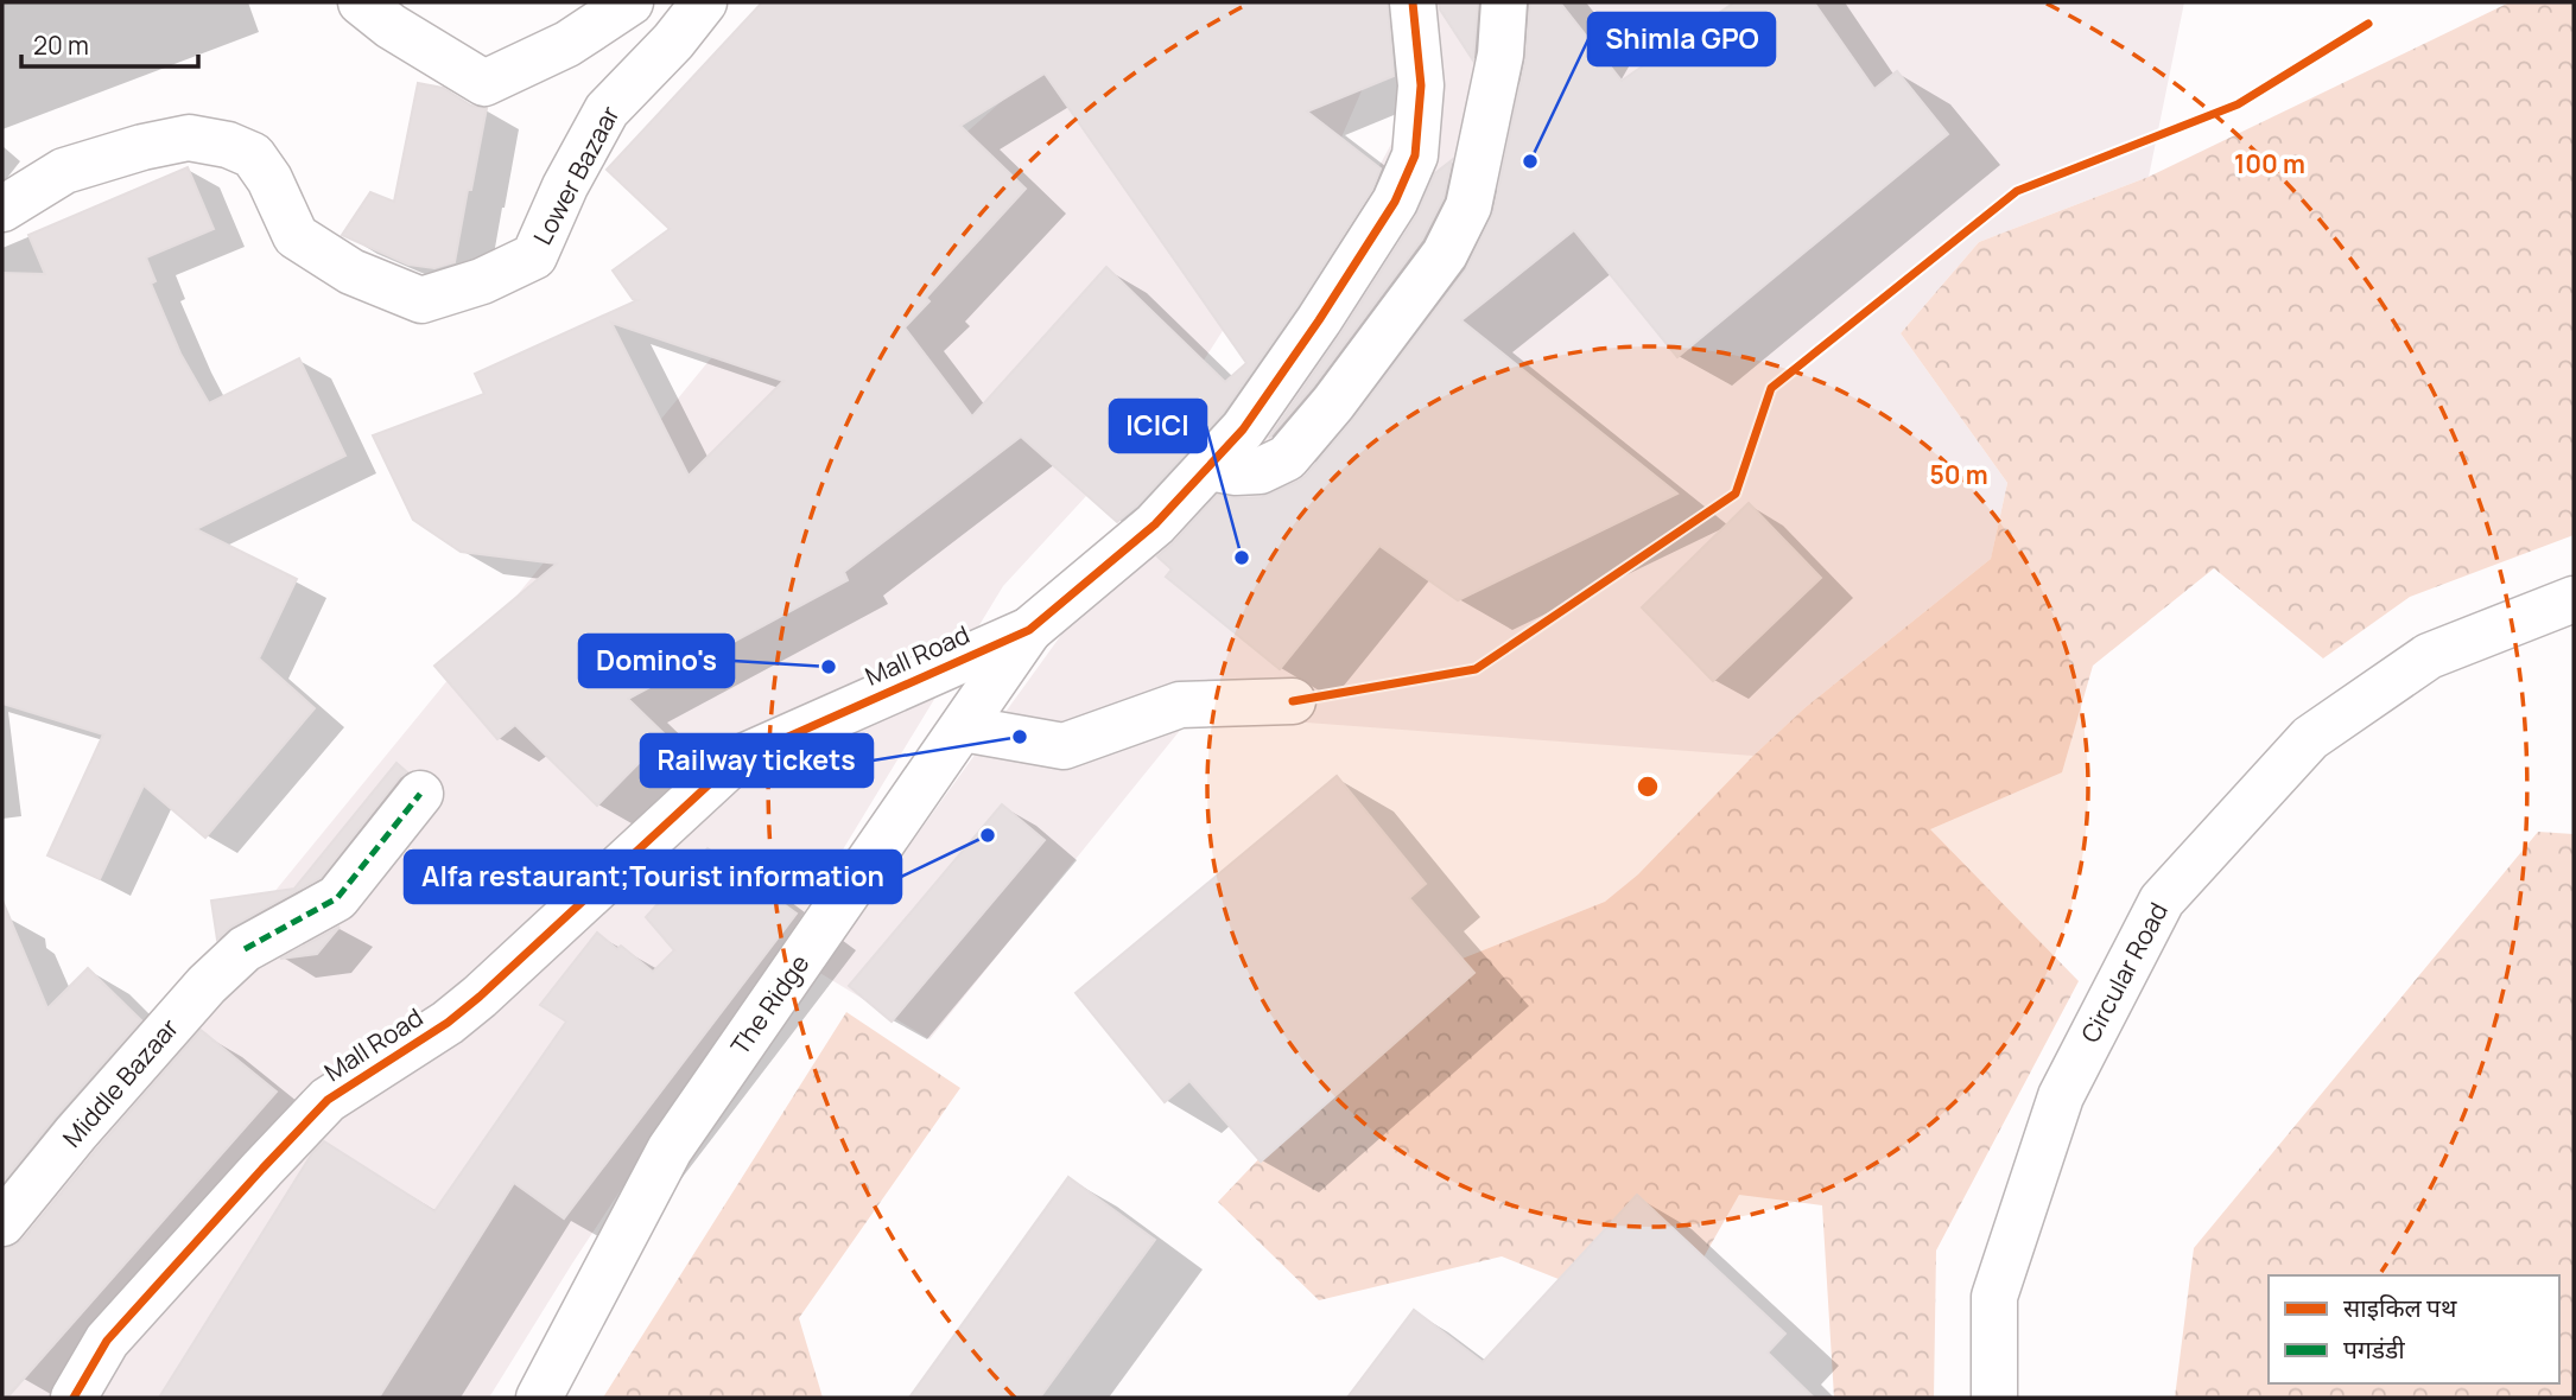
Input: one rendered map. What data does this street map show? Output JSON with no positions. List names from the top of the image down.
{
  "streets": {
    "street": [
      "Lower Bazaar",
      "Mall Road",
      "Circular Road",
      "The Ridge",
      "Middle Bazaar"
    ]
  },
  "crossings": [
    ["Mall Road", "The Ridge"]
  ],
  "places": [
    "Shimla GPO",
    "ICICI",
    "Domino's",
    "Railway tickets",
    "Alfa restaurant;Tourist information"
  ],
  "legend": ["साइकिल पथ", "पगडंडी"],
  "scale_bar": "20 m",
  "rings": ["100 m", "50 m"]
}
